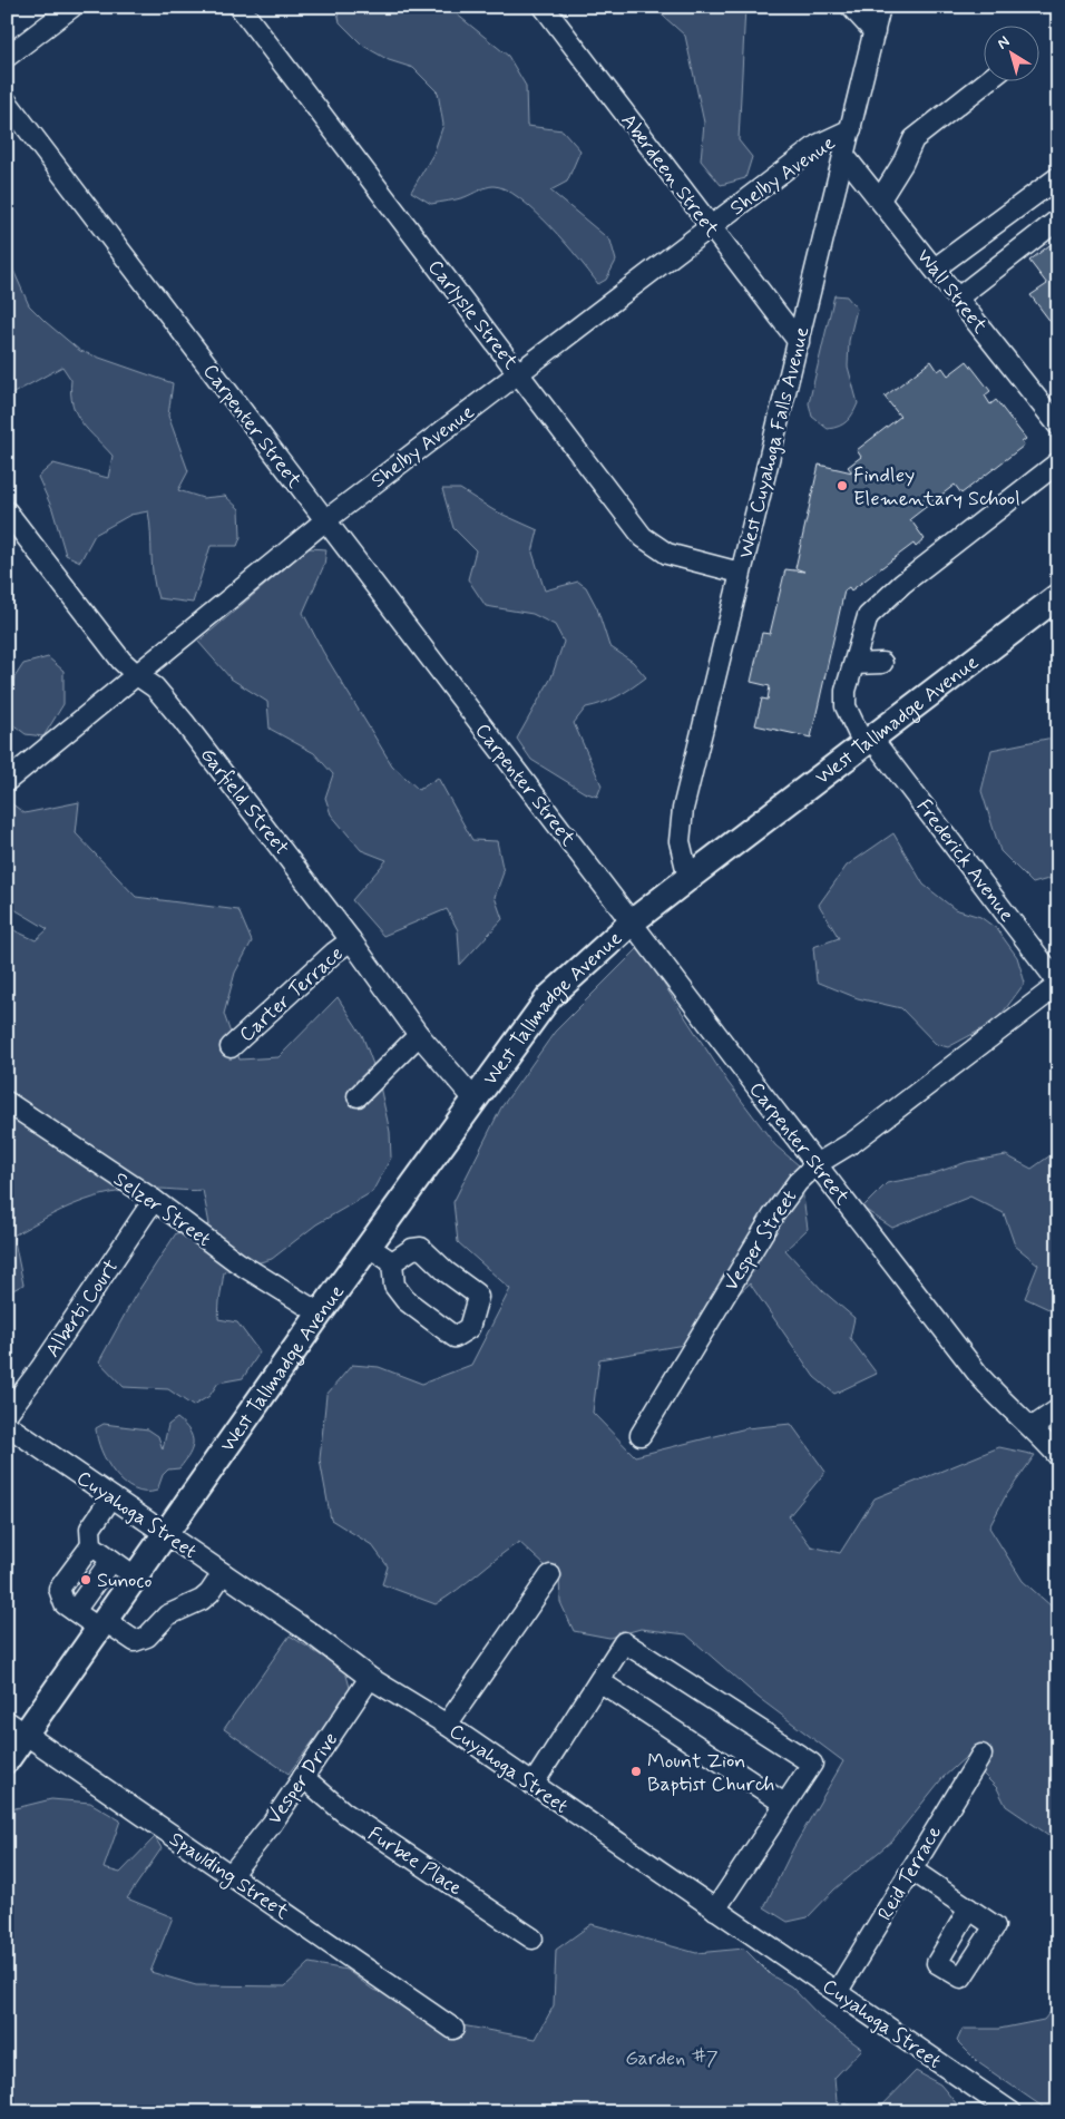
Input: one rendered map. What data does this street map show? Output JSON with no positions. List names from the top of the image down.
{
  "streets": {
    "main road": ["West Tallmadge Avenue"],
    "street": [
      "Aberdeen Street",
      "Shelby Avenue",
      "Wall Street",
      "Carlysle Street",
      "Carpenter Street",
      "West Cuyahoga Falls Avenue",
      "Garfield Street",
      "Frederick Avenue",
      "Carter Terrace",
      "Selzer Street",
      "Vesper Street",
      "Alberti Court",
      "Cuyahoga Street",
      "Vesper Drive",
      "Furbee Place",
      "Reid Terrace",
      "Spaulding Street"
    ]
  },
  "crossings": [
    ["Aberdeen Street", "Shelby Avenue"],
    ["Aberdeen Street", "West Cuyahoga Falls Avenue"],
    ["Shelby Avenue", "Carlysle Street"],
    ["Shelby Avenue", "Carpenter Street"],
    ["Shelby Avenue", "West Cuyahoga Falls Avenue"],
    ["Shelby Avenue", "Garfield Street"],
    ["Wall Street", "West Cuyahoga Falls Avenue"],
    ["Carlysle Street", "West Cuyahoga Falls Avenue"],
    ["Carpenter Street", "West Tallmadge Avenue"],
    ["Carpenter Street", "Vesper Street"],
    ["West Cuyahoga Falls Avenue", "West Tallmadge Avenue"],
    ["West Tallmadge Avenue", "Garfield Street"],
    ["West Tallmadge Avenue", "Frederick Avenue"],
    ["West Tallmadge Avenue", "Selzer Street"],
    ["West Tallmadge Avenue", "Cuyahoga Street"],
    ["West Tallmadge Avenue", "Spaulding Street"],
    ["Garfield Street", "Carter Terrace"],
    ["Frederick Avenue", "Vesper Street"],
    ["Selzer Street", "Alberti Court"],
    ["Cuyahoga Street", "Vesper Drive"],
    ["Cuyahoga Street", "Reid Terrace"],
    ["Vesper Drive", "Furbee Place"],
    ["Vesper Drive", "Spaulding Street"]
  ],
  "parks": ["Garden #7"],
  "places": ["Findley Elementary School", "Sunoco", "Mount Zion Baptist Church"],
  "north": "top left"
}
